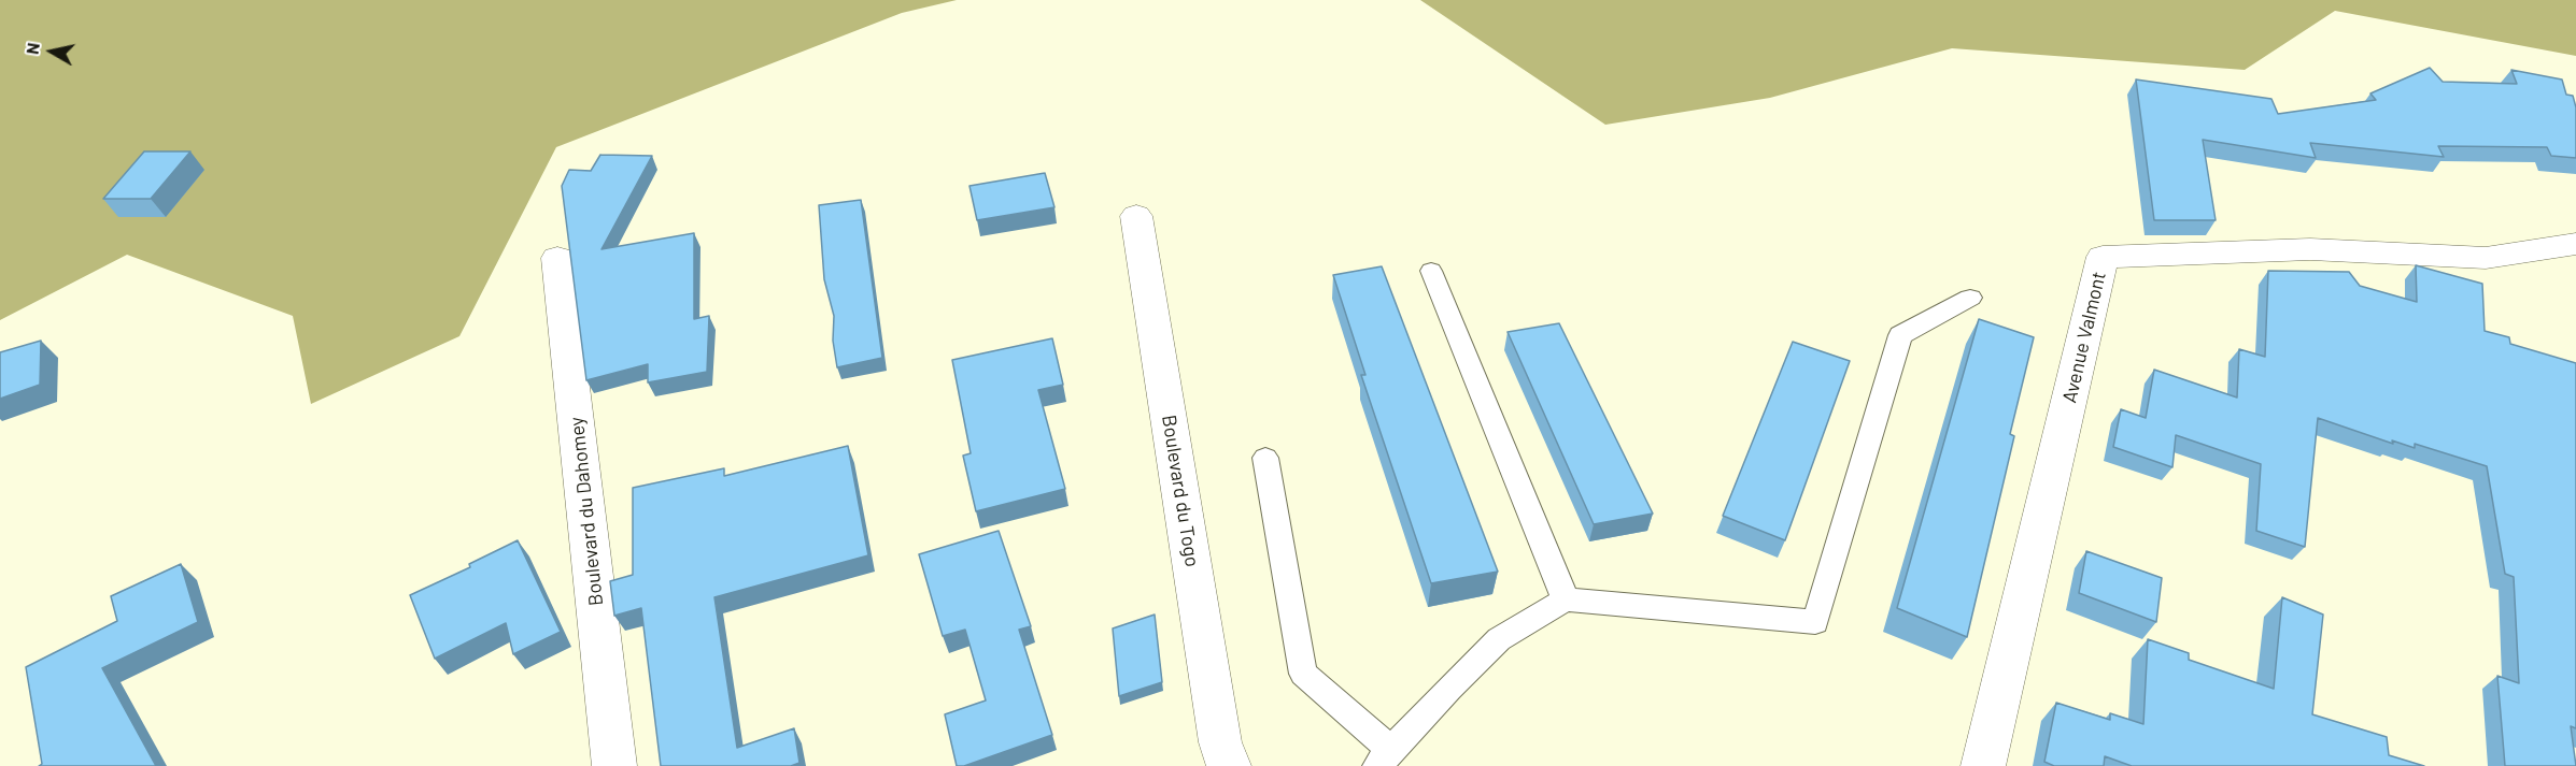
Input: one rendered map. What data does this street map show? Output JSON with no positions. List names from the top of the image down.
{
  "streets": {
    "street": ["Avenue Valmont", "Boulevard du Togo", "Boulevard du Dahomey"]
  },
  "north": "left"
}
